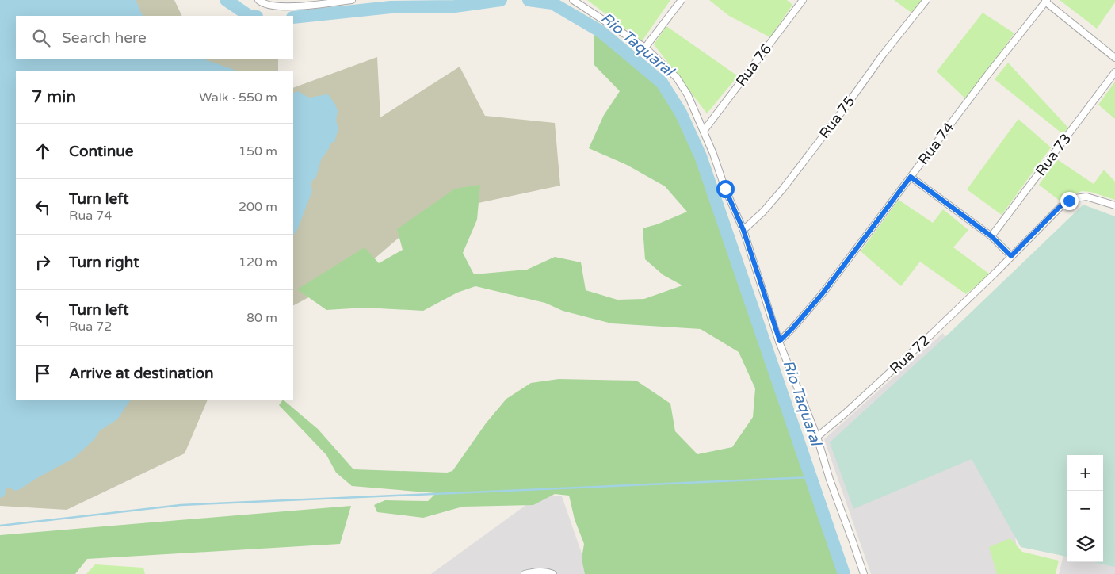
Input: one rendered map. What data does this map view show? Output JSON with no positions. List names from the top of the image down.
{
  "streets": {
    "street": [
      "Rua 76",
      "Rua 75",
      "Rua 74",
      "Rua 73",
      "Rua 72"
    ]
  },
  "water": ["Rio Taquaral"],
  "page": {
    "search": "Search here",
    "heading": ["7 min", "Walk · 550 m"],
    "list": [
      ["Continue", "150 m"],
      ["Turn left", "Rua 74", "200 m"],
      ["Turn right", "120 m"],
      ["Turn left", "Rua 72", "80 m"],
      "Arrive at destination"
    ],
    "map_buttons": ["+", "−"]
  }
}
